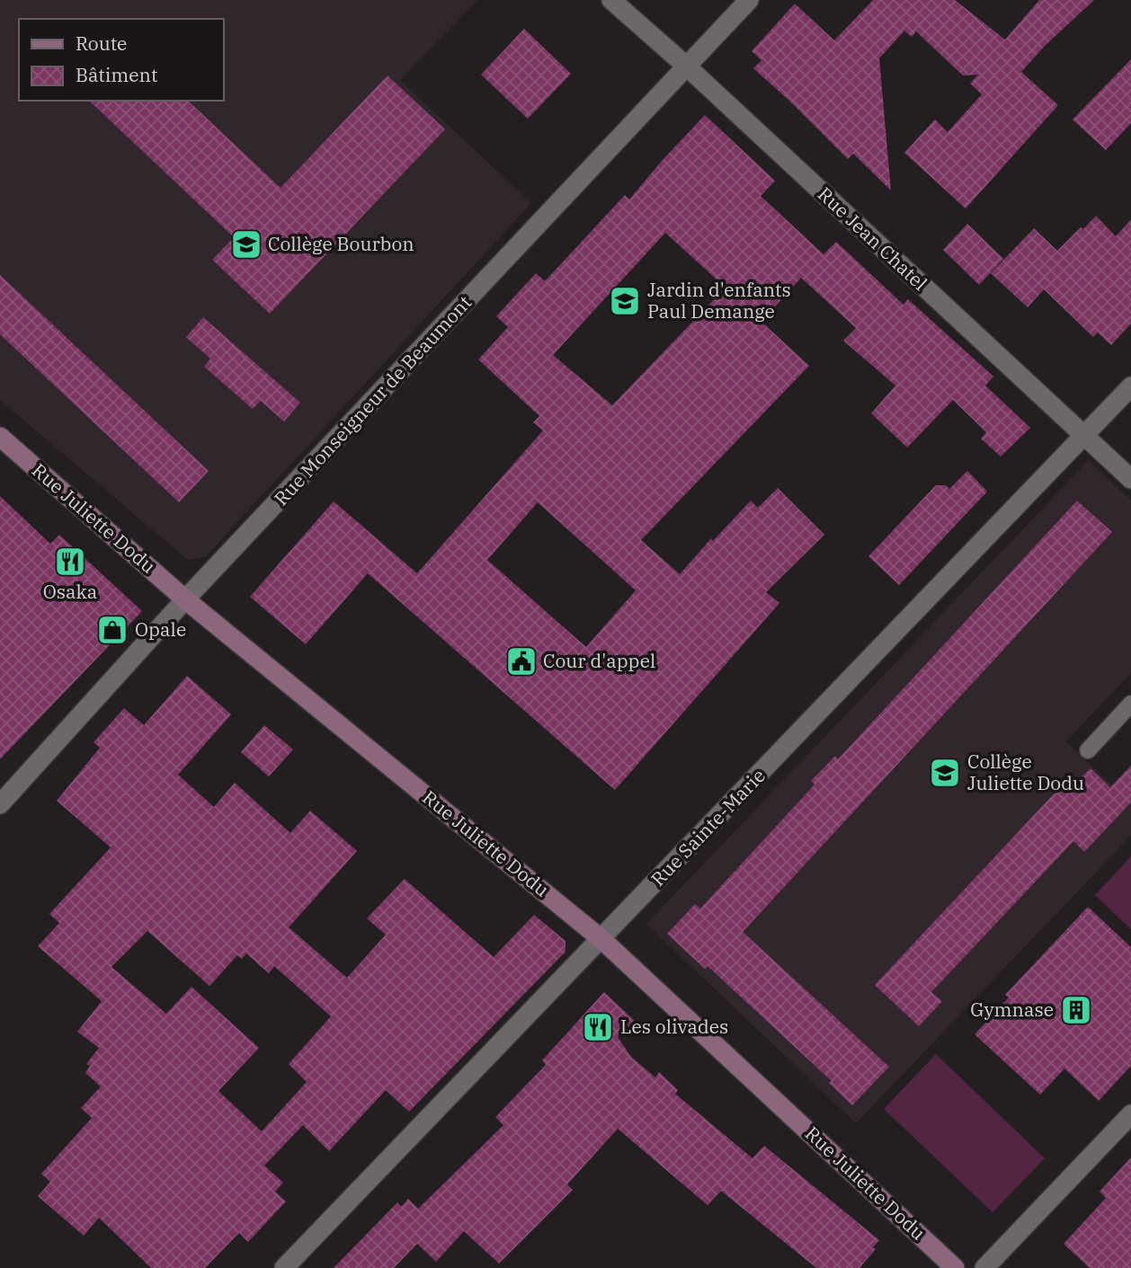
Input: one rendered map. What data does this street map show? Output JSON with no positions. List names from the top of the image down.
{
  "streets": {
    "street": [
      "Rue Jean Chatel",
      "Rue Monseigneur de Beaumont",
      "Rue Juliette Dodu",
      "Rue Sainte-Marie"
    ]
  },
  "crossings": [
    ["Rue Jean Chatel", "Rue Monseigneur de Beaumont"],
    ["Rue Jean Chatel", "Rue Sainte-Marie"],
    ["Rue Monseigneur de Beaumont", "Rue Juliette Dodu"],
    ["Rue Juliette Dodu", "Rue Sainte-Marie"]
  ],
  "places": {
    "school or university": ["Collège Bourbon", "Jardin d'enfants Paul Demange", "Collège Juliette Dodu"],
    "restaurant": ["Osaka", "Les olivades"],
    "shop": ["Opale"],
    "public building": ["Cour d'appel"],
    "building": ["Gymnase"]
  },
  "legend": ["Route", "Bâtiment"]
}
